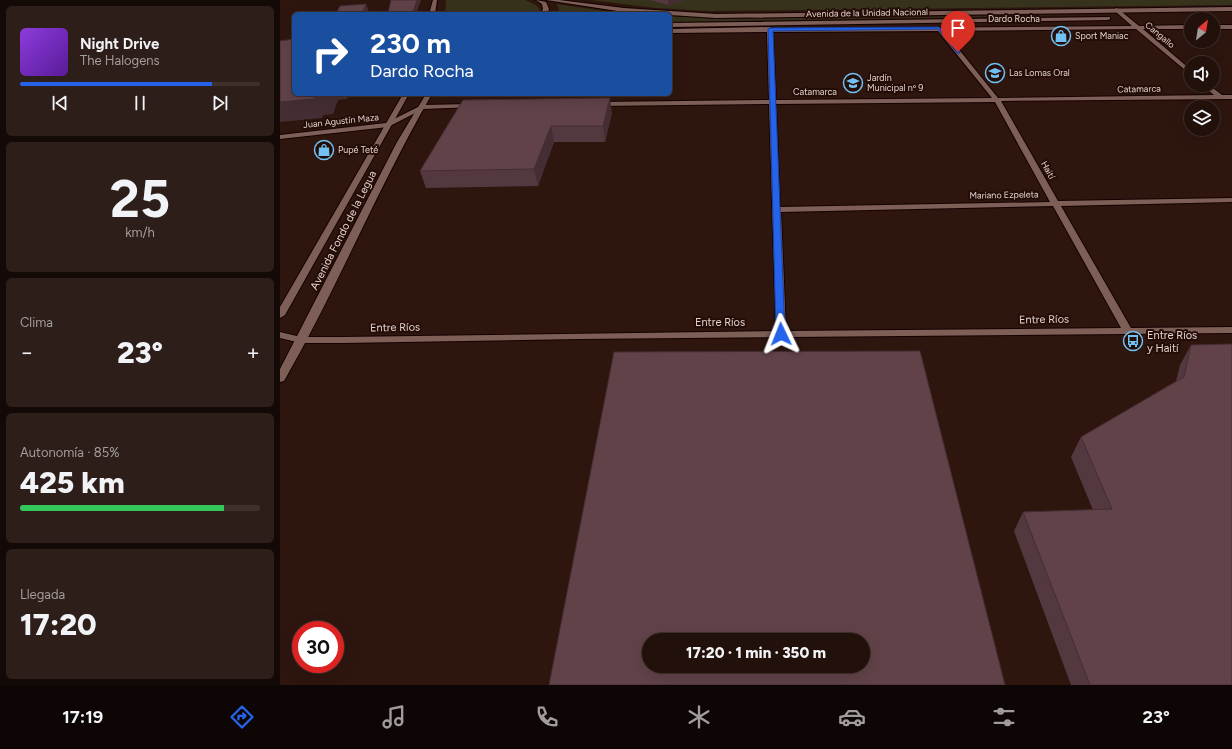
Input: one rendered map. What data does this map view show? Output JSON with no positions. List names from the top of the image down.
{
  "streets": {
    "street": [
      "Avenida de la Unidad Nacional",
      "Dardo Rocha",
      "Cangallo",
      "Catamarca",
      "Juan Agustín Maza",
      "Haití",
      "Mariano Ezpeleta",
      "Avenida Fondo de la Legua",
      "Entre Ríos"
    ]
  },
  "crossings": [
    ["Avenida de la Unidad Nacional", "Cangallo"],
    ["Dardo Rocha", "Cangallo"],
    ["Dardo Rocha", "Haití"],
    ["Catamarca", "Haití"],
    ["Juan Agustín Maza", "Avenida Fondo de la Legua"],
    ["Haití", "Mariano Ezpeleta"],
    ["Haití", "Entre Ríos"],
    ["Avenida Fondo de la Legua", "Entre Ríos"]
  ],
  "places": {
    "shop": ["Sport Maniac", "Pupé Teté"],
    "school or university": ["Las Lomas Oral", "Jardín Municipal nº 9"],
    "bus stop": ["Entre Ríos y Haití"]
  },
  "north": "top right",
  "page": {
    "turn": ["230 m", "Dardo Rocha"],
    "song": ["Night Drive", "The Halogens"],
    "tile": [
      ["25", "km/h"],
      "Clima",
      ["Autonomía · 85%", "425 km"],
      ["Llegada", "17:20"]
    ],
    "heat": ["−", "23°", "+"],
    "limit": "30",
    "trip": "17:20 · 1 min · 350 m",
    "tabs": ["17:19", "23°"]
  }
}
